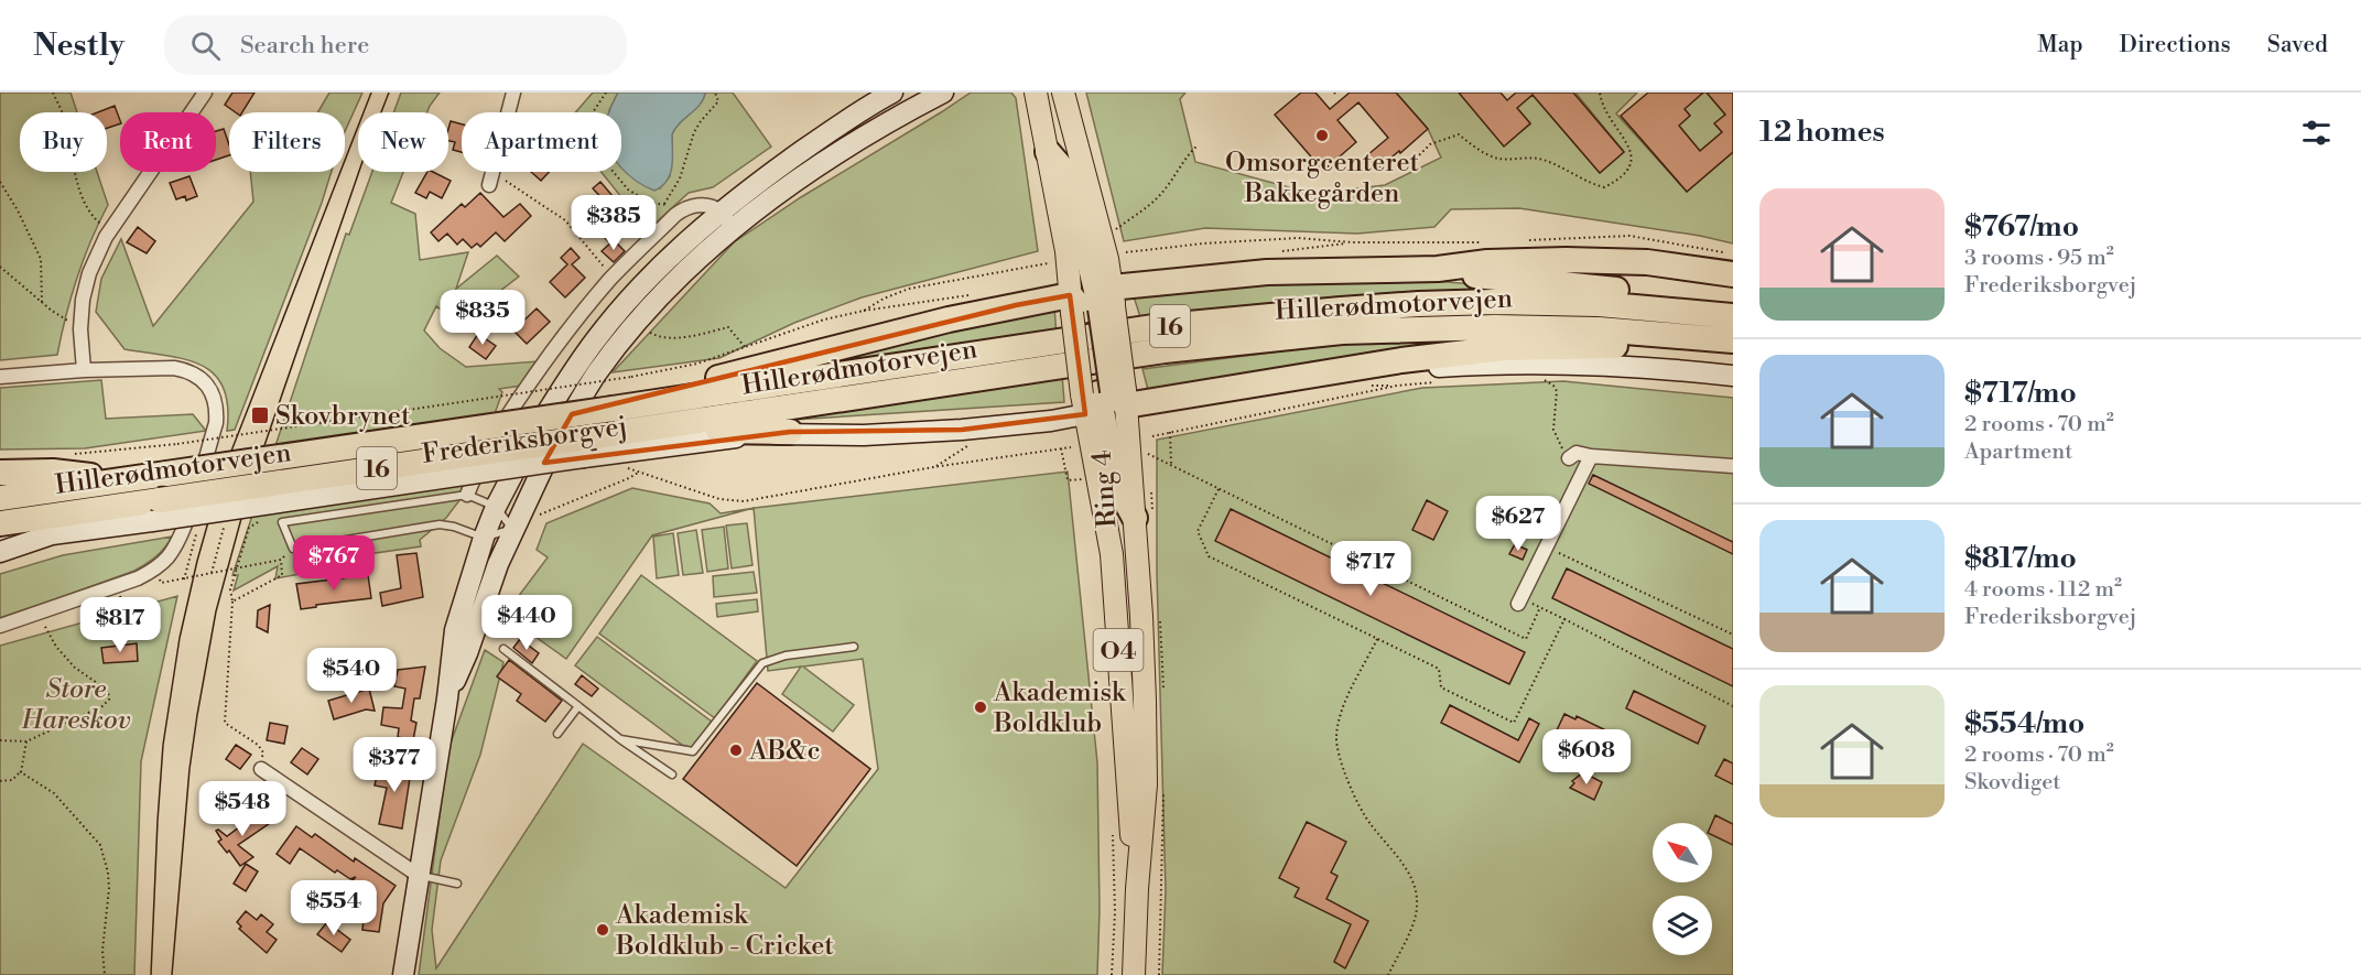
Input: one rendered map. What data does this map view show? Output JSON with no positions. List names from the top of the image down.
{
  "streets": {
    "highway": ["Hillerødmotorvejen", "16"],
    "main road": ["Ring 4", "O4"],
    "street": ["Frederiksborgvej"]
  },
  "crossings": [
    ["Hillerødmotorvejen", "Frederiksborgvej"],
    ["Frederiksborgvej", "Ring 4"]
  ],
  "parks": ["Store Hareskov"],
  "places": {
    "other": [
      "Omsorgcenteret Bakkegården",
      "Akademisk Boldklub",
      "AB&c",
      "Akademisk Boldklub - Cricket"
    ],
    "transit": ["Skovbrynet"]
  },
  "north": "top left",
  "page": {
    "header": "Nestly",
    "search": "Search here",
    "nav": ["Map", "Directions", "Saved"],
    "heading": "12 homes",
    "chip": [
      "Buy",
      "Rent",
      "Filters",
      "New",
      "Apartment"
    ],
    "list": [
      {
        "name": "$767/mo",
        "note": "3 rooms · 95 m² · Frederiksborgvej"
      },
      {
        "name": "$717/mo",
        "note": "2 rooms · 70 m² · Apartment"
      },
      {
        "name": "$817/mo",
        "note": "4 rooms · 112 m² · Frederiksborgvej"
      },
      {
        "name": "$554/mo",
        "note": "2 rooms · 70 m² · Skovdiget"
      }
    ],
    "price": [
      "$385",
      "$835",
      "$627",
      "$767",
      "$717",
      "$440",
      "$817",
      "$540",
      "$608",
      "$377",
      "$548",
      "$554"
    ]
  }
}
